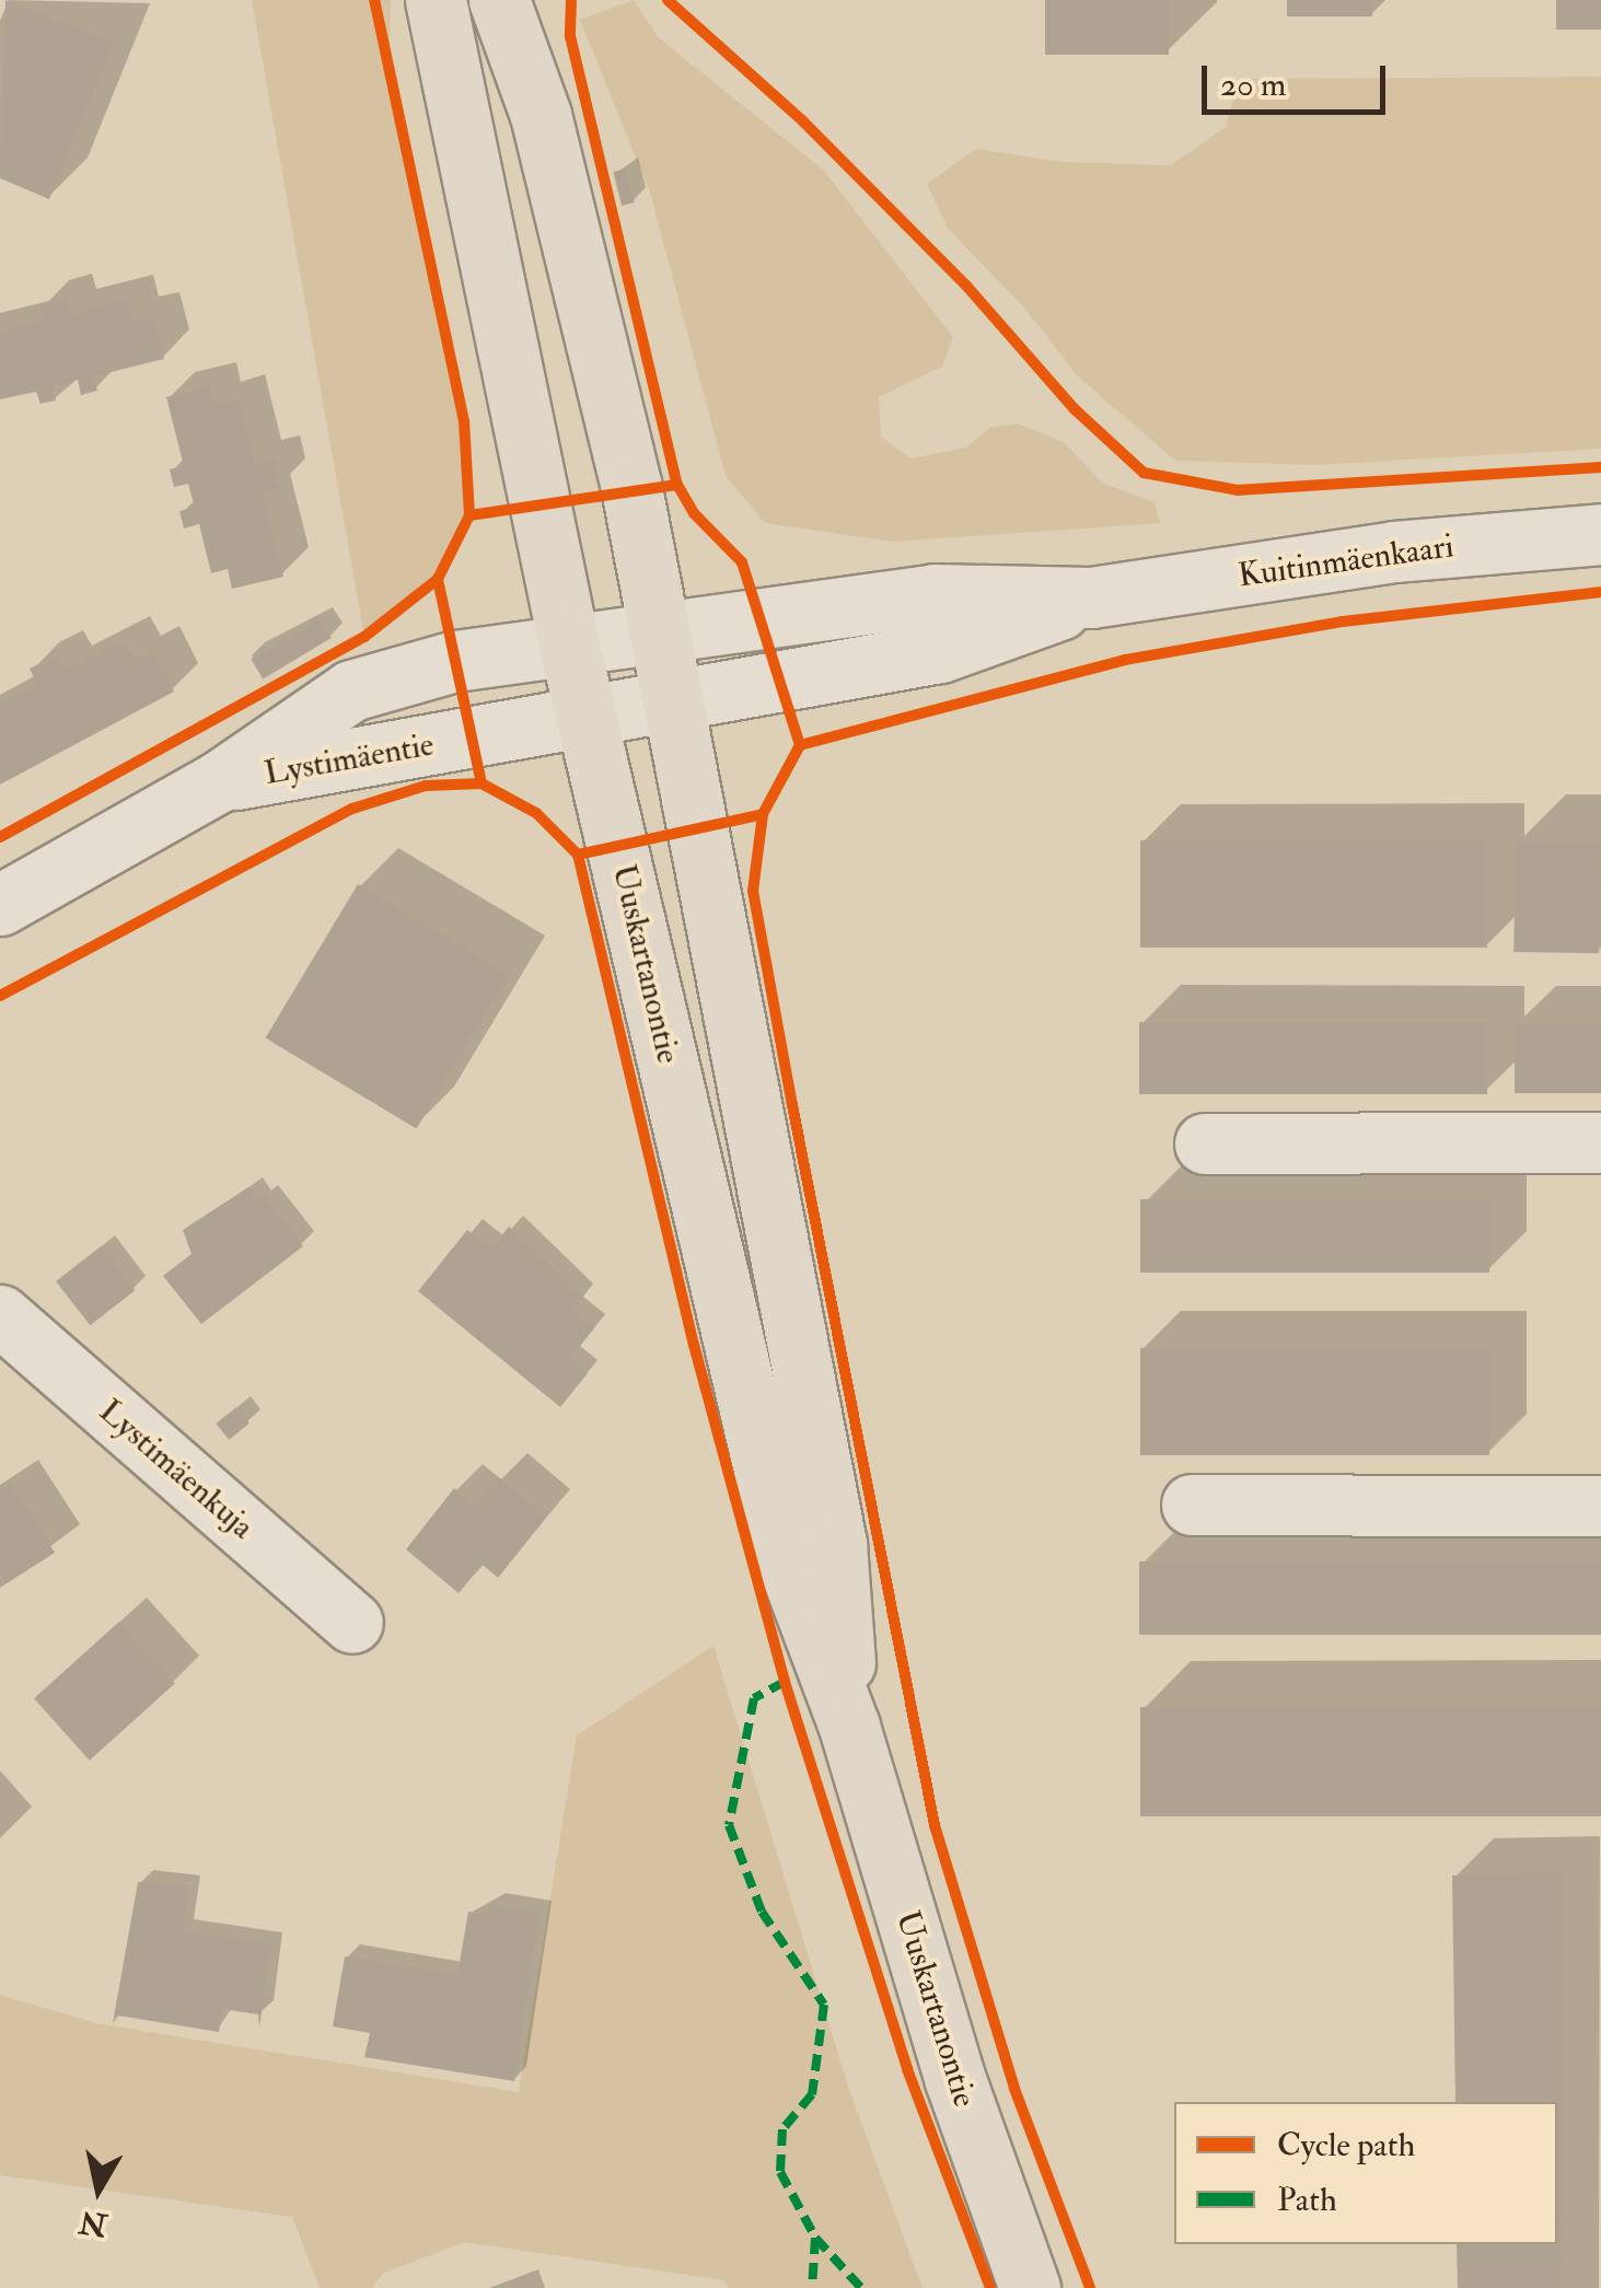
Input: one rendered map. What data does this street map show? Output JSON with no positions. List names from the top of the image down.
{
  "streets": {
    "main road": ["Uuskartanontie"],
    "street": ["Kuitinmäenkaari", "Lystimäentie", "Lystimäenkuja"]
  },
  "crossings": [
    ["Kuitinmäenkaari", "Lystimäentie"],
    ["Kuitinmäenkaari", "Uuskartanontie"],
    ["Lystimäentie", "Uuskartanontie"]
  ],
  "legend": ["Cycle path", "Path"],
  "scale_bar": "20 m",
  "north": "bottom"
}
